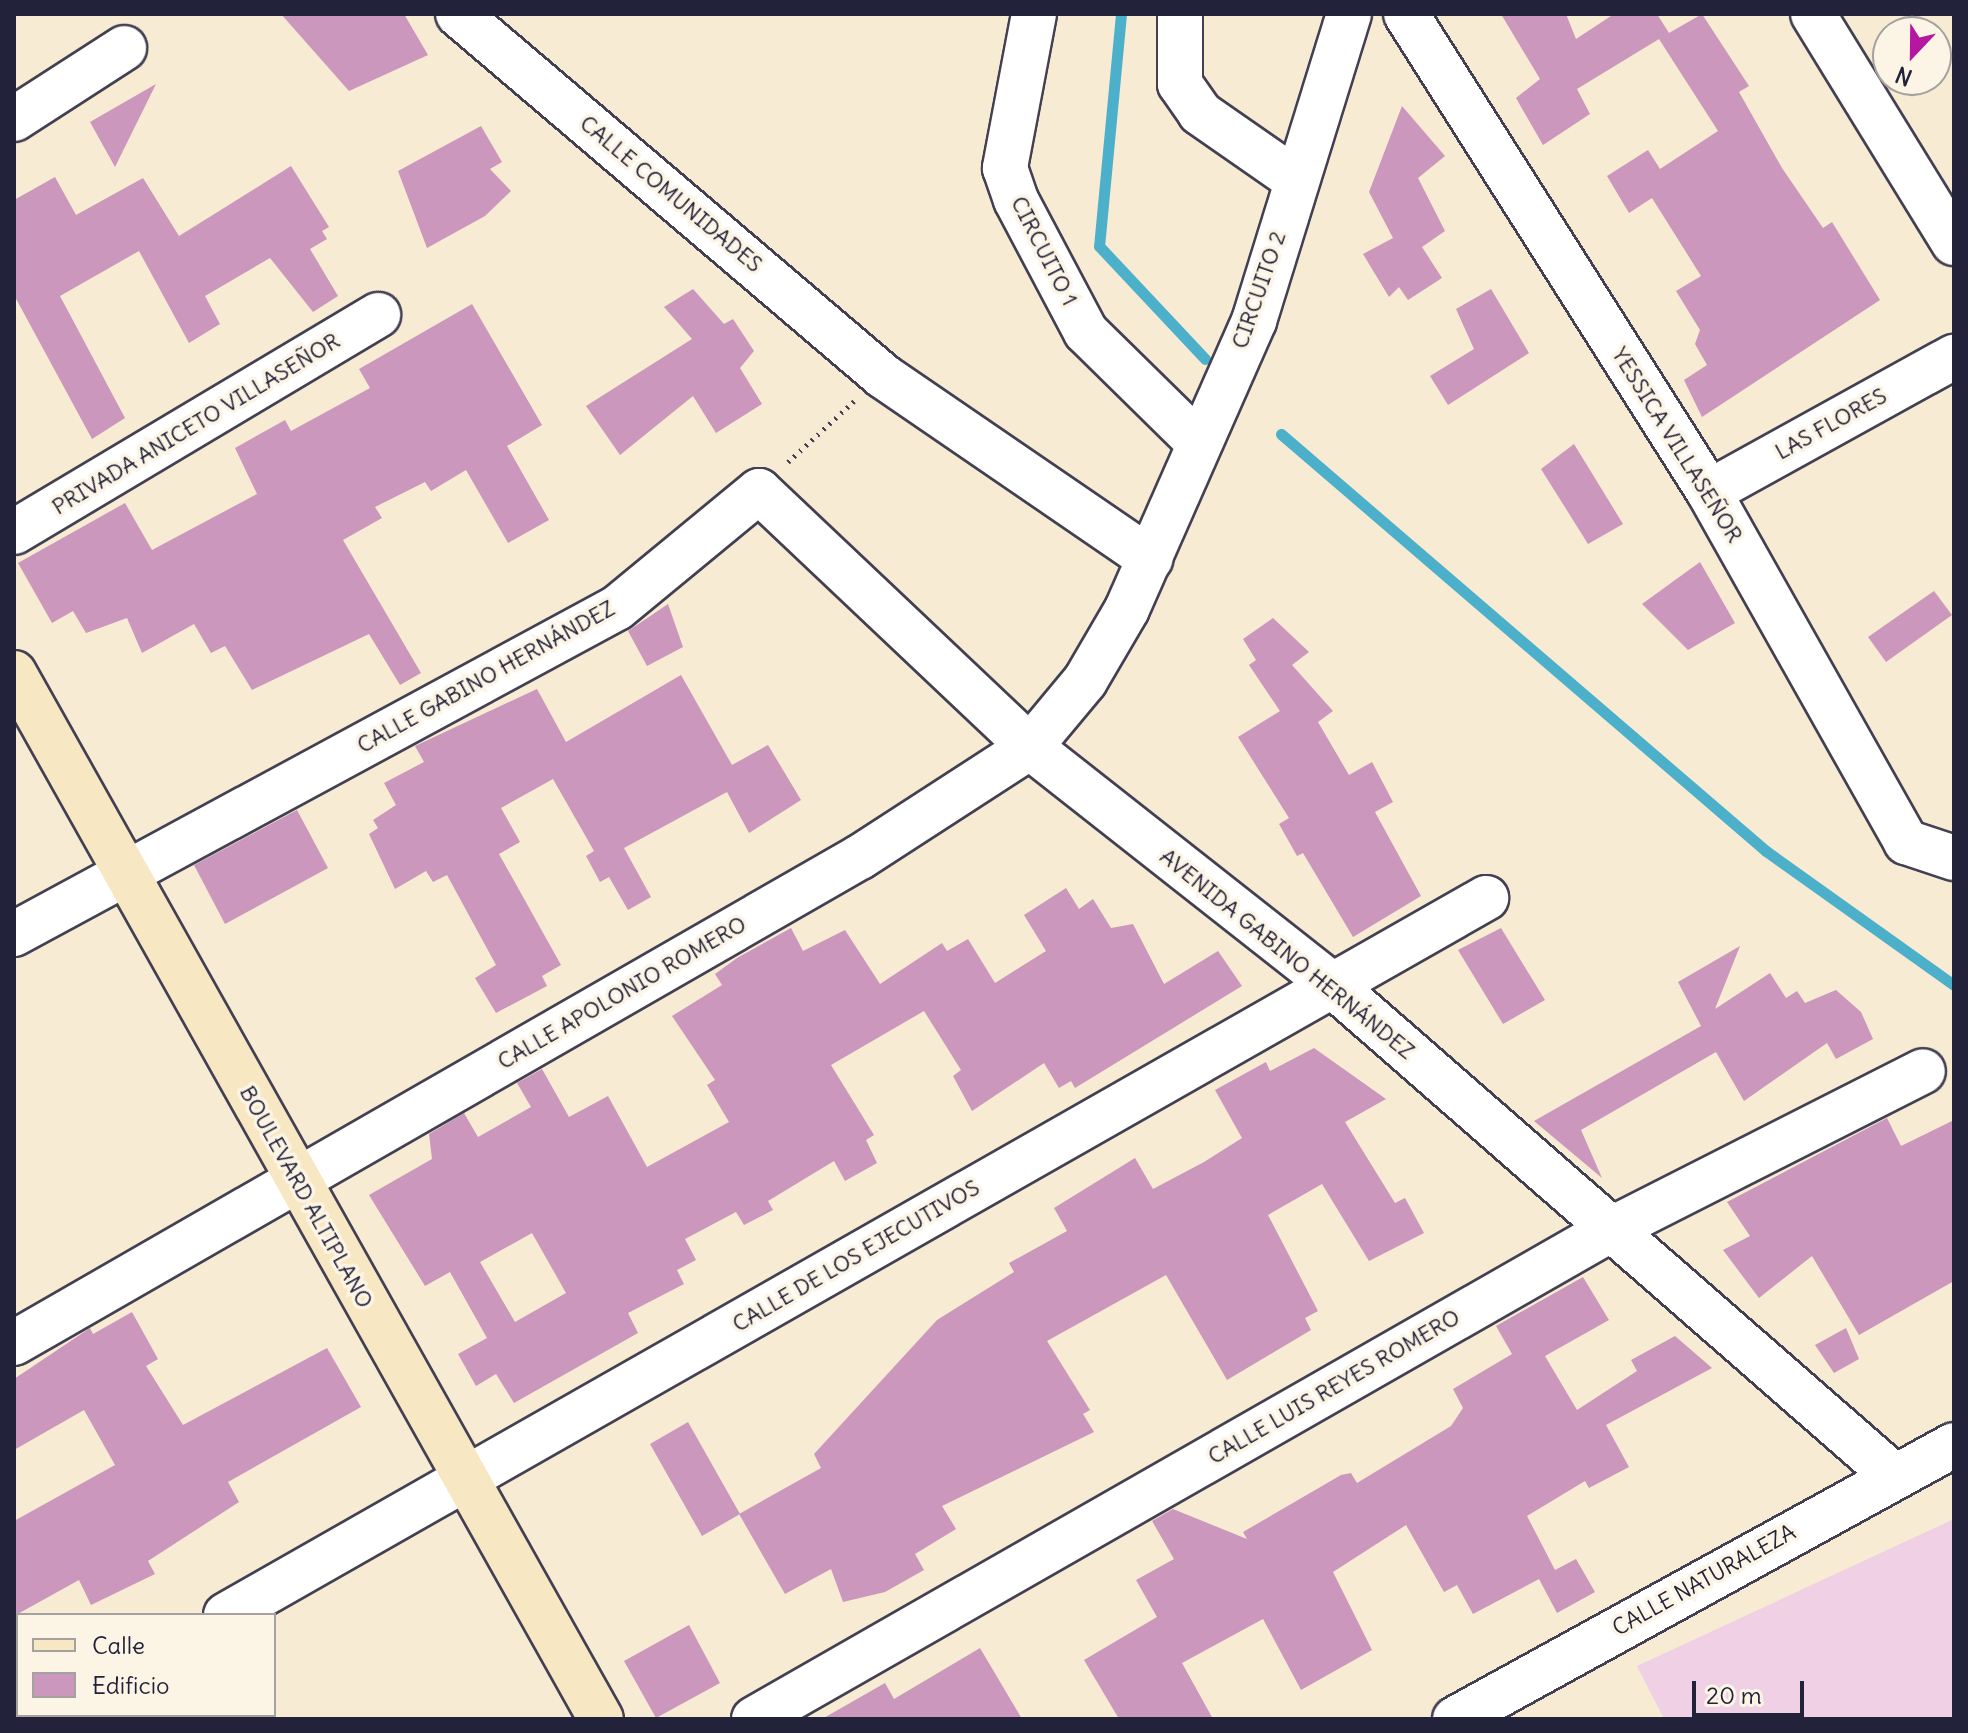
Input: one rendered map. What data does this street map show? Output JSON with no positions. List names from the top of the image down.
{
  "streets": {
    "street": [
      "CALLE COMUNIDADES",
      "CIRCUITO 1",
      "CIRCUITO 2",
      "PRIVADA ANICETO VILLASEÑOR",
      "LAS FLORES",
      "YESSICA VILLASEÑOR",
      "CALLE GABINO HERNÁNDEZ",
      "AVENIDA GABINO HERNÁNDEZ",
      "CALLE APOLONIO ROMERO",
      "BOULEVARD ALTIPLANO",
      "CALLE DE LOS EJECUTIVOS",
      "CALLE LUIS REYES ROMERO",
      "CALLE NATURALEZA"
    ]
  },
  "crossings": [
    ["CIRCUITO 1", "CIRCUITO 2"],
    ["CIRCUITO 2", "CALLE APOLONIO ROMERO"],
    ["LAS FLORES", "YESSICA VILLASEÑOR"],
    ["CALLE GABINO HERNÁNDEZ", "AVENIDA GABINO HERNÁNDEZ"],
    ["CALLE GABINO HERNÁNDEZ", "BOULEVARD ALTIPLANO"],
    ["AVENIDA GABINO HERNÁNDEZ", "CALLE APOLONIO ROMERO"],
    ["AVENIDA GABINO HERNÁNDEZ", "CALLE DE LOS EJECUTIVOS"],
    ["AVENIDA GABINO HERNÁNDEZ", "CALLE LUIS REYES ROMERO"],
    ["AVENIDA GABINO HERNÁNDEZ", "CALLE NATURALEZA"],
    ["CALLE APOLONIO ROMERO", "BOULEVARD ALTIPLANO"],
    ["BOULEVARD ALTIPLANO", "CALLE DE LOS EJECUTIVOS"]
  ],
  "legend": ["Calle", "Edificio"],
  "scale_bar": "20 m",
  "north": "bottom"
}
